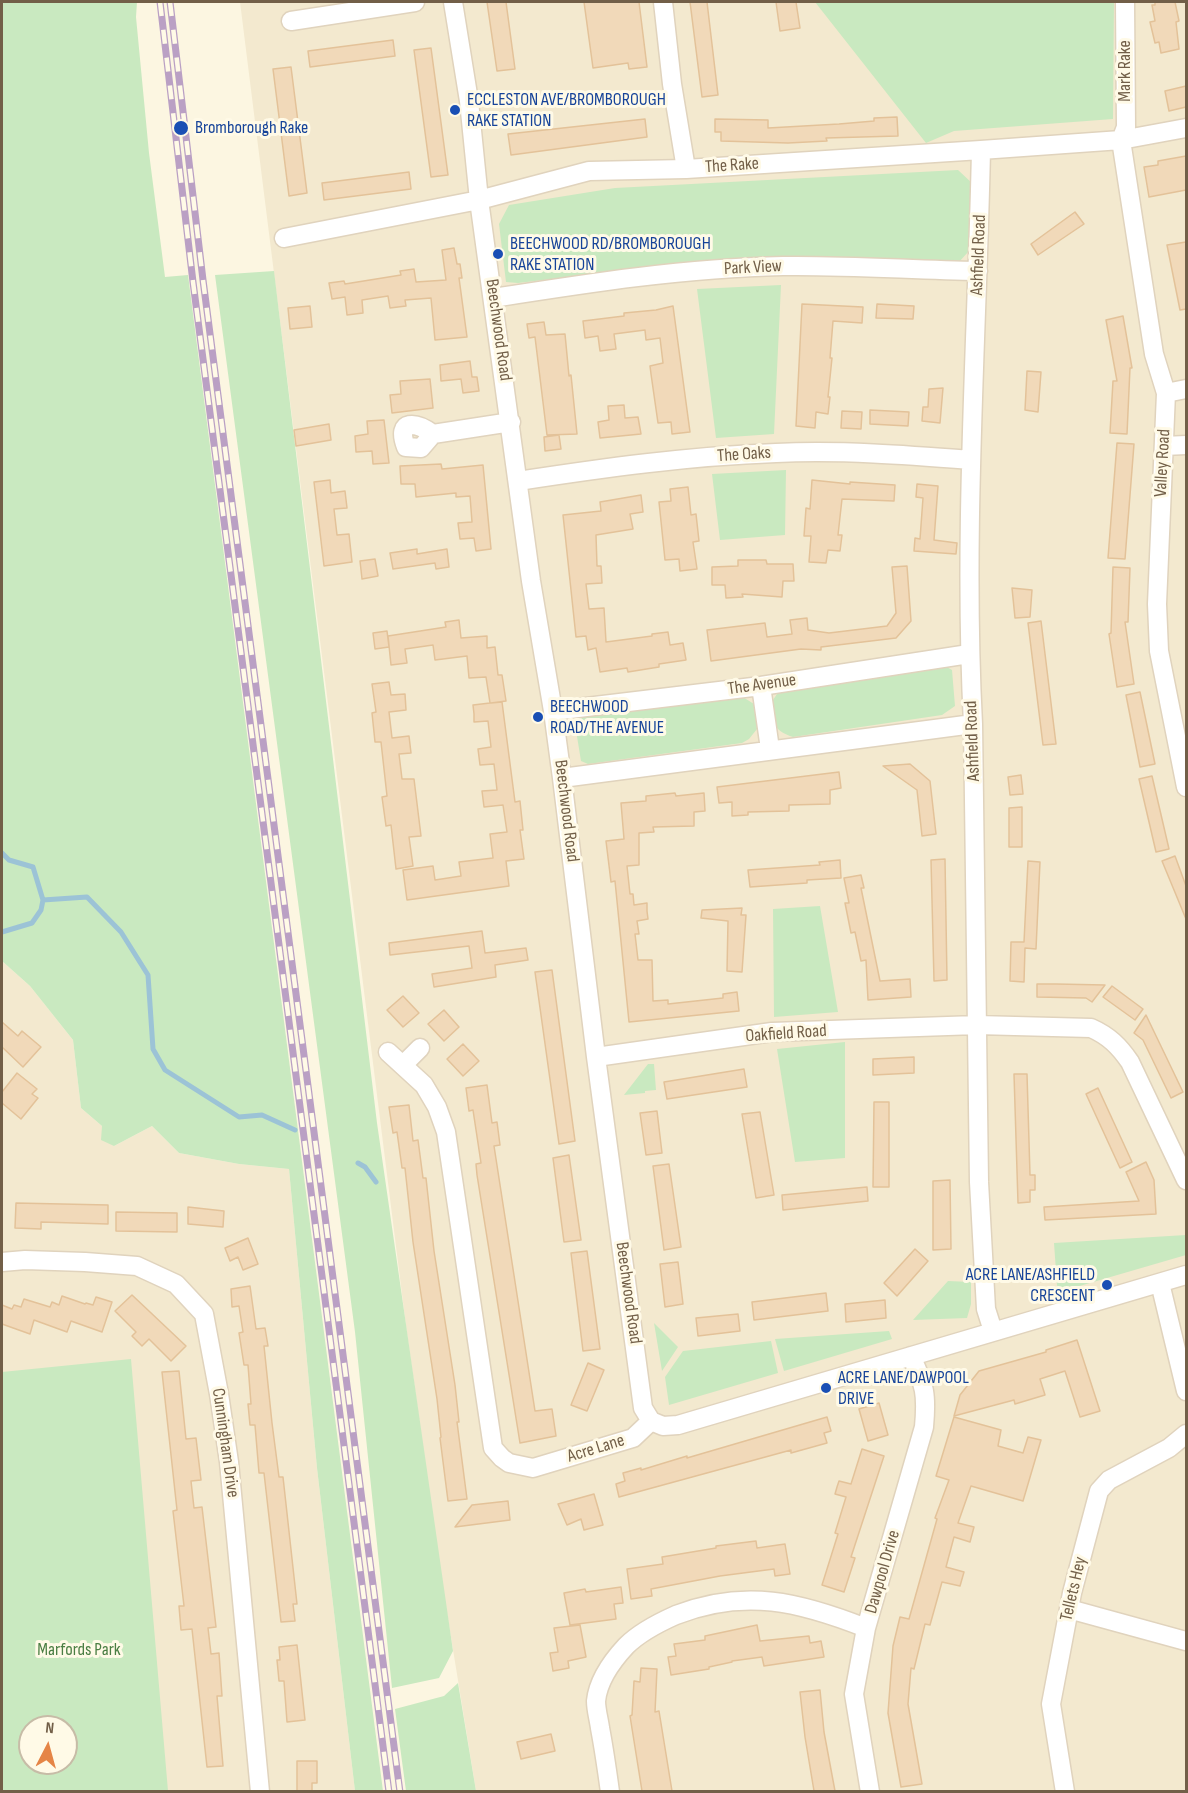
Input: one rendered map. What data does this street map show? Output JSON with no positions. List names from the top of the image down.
{
  "streets": {
    "street": [
      "Mark Rake",
      "The Rake",
      "Ashfield Road",
      "Park View",
      "Beechwood Road",
      "The Oaks",
      "Valley Road",
      "The Avenue",
      "Oakfield Road",
      "Cunningham Drive",
      "Acre Lane",
      "Dawpool Drive",
      "Tellets Hey"
    ]
  },
  "crossings": [
    ["Mark Rake", "The Rake"],
    ["Mark Rake", "Valley Road"],
    ["The Rake", "Ashfield Road"],
    ["The Rake", "Beechwood Road"],
    ["The Rake", "Valley Road"],
    ["Ashfield Road", "Park View"],
    ["Ashfield Road", "The Oaks"],
    ["Ashfield Road", "The Avenue"],
    ["Ashfield Road", "Oakfield Road"],
    ["Park View", "Beechwood Road"],
    ["Beechwood Road", "The Oaks"],
    ["Beechwood Road", "The Avenue"],
    ["Beechwood Road", "Oakfield Road"],
    ["Beechwood Road", "Acre Lane"]
  ],
  "parks": ["Marfords Park"],
  "places": [
    "ECCLESTON AVE/BROMBOROUGH RAKE STATION",
    "Bromborough Rake",
    "BEECHWOOD RD/BROMBOROUGH RAKE STATION",
    "BEECHWOOD ROAD/THE AVENUE",
    "ACRE LANE/ASHFIELD CRESCENT",
    "ACRE LANE/DAWPOOL DRIVE"
  ],
  "north": "top"
}
